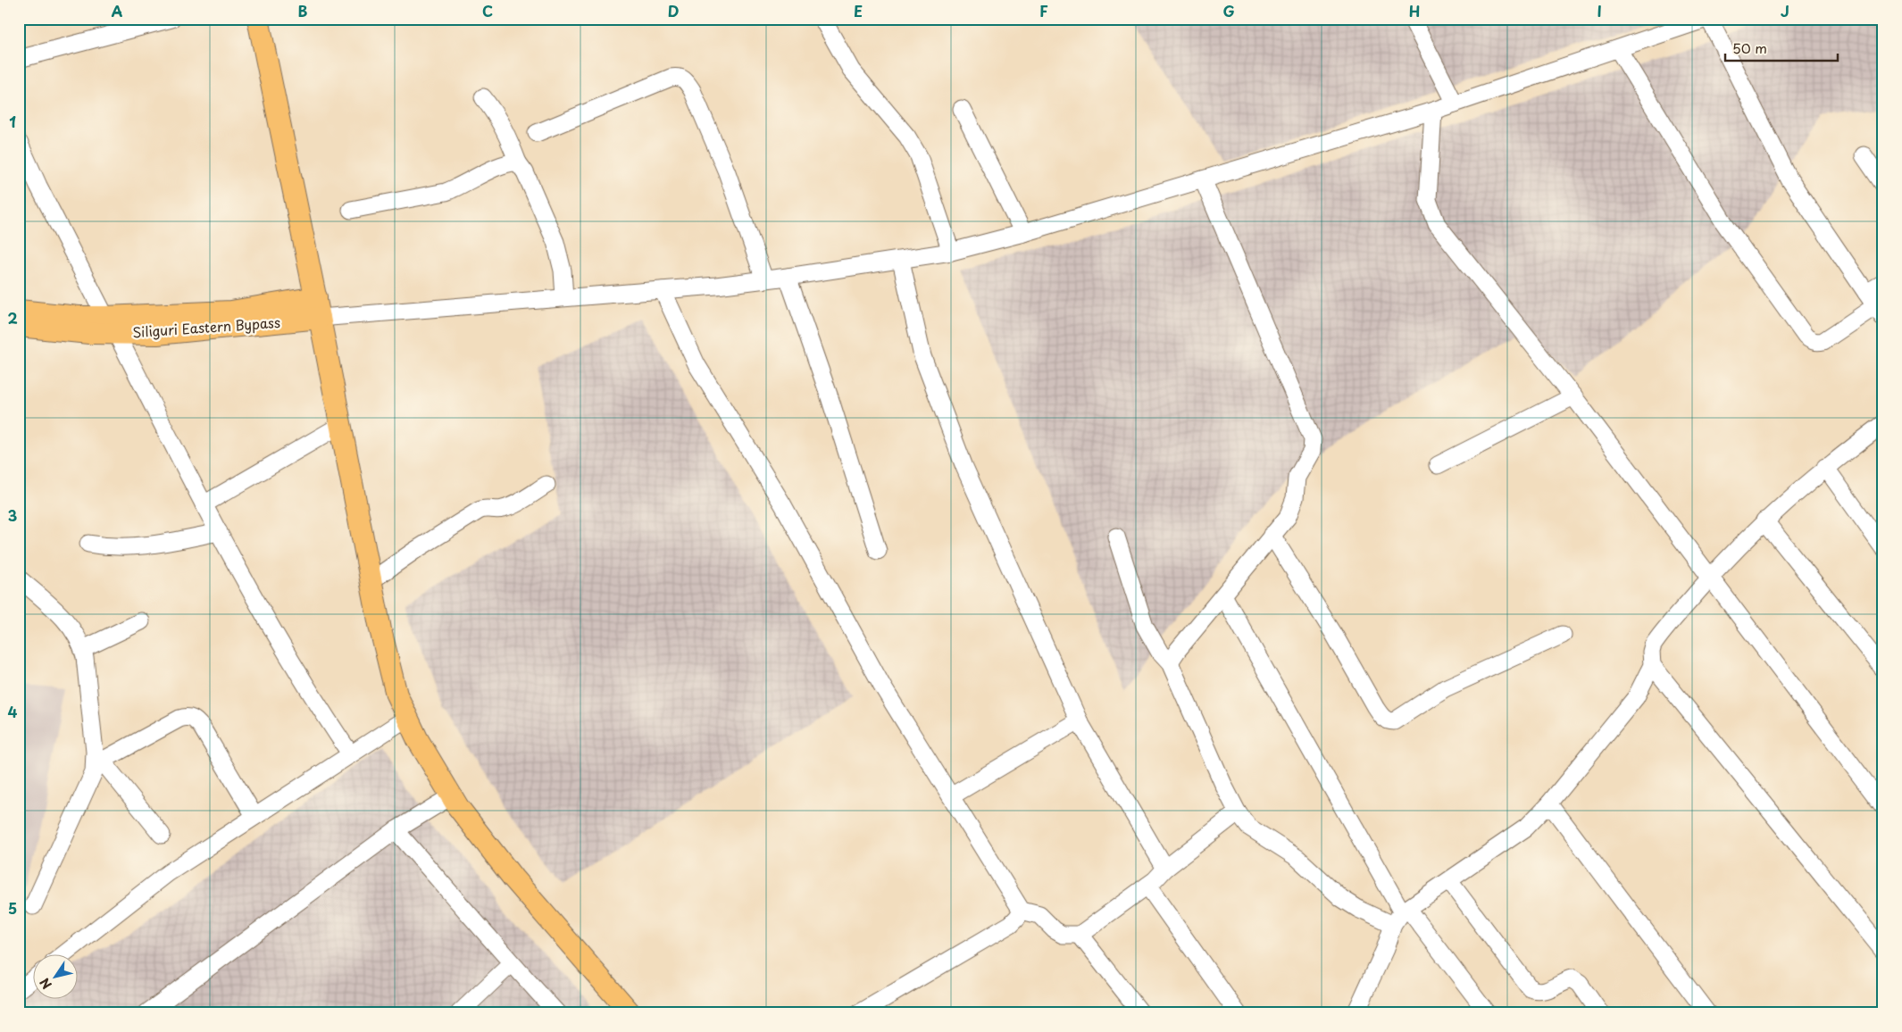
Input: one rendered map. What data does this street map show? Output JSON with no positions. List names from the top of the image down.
{
  "streets": {
    "main road": ["Siliguri Eastern Bypass"]
  },
  "scale_bar": "50 m",
  "north": "bottom left",
  "grid": {
    "columns": [
      "A",
      "B",
      "C",
      "D",
      "E",
      "F",
      "G",
      "H",
      "I",
      "J"
    ],
    "rows": [
      "1",
      "2",
      "3",
      "4",
      "5"
    ]
  }
}
